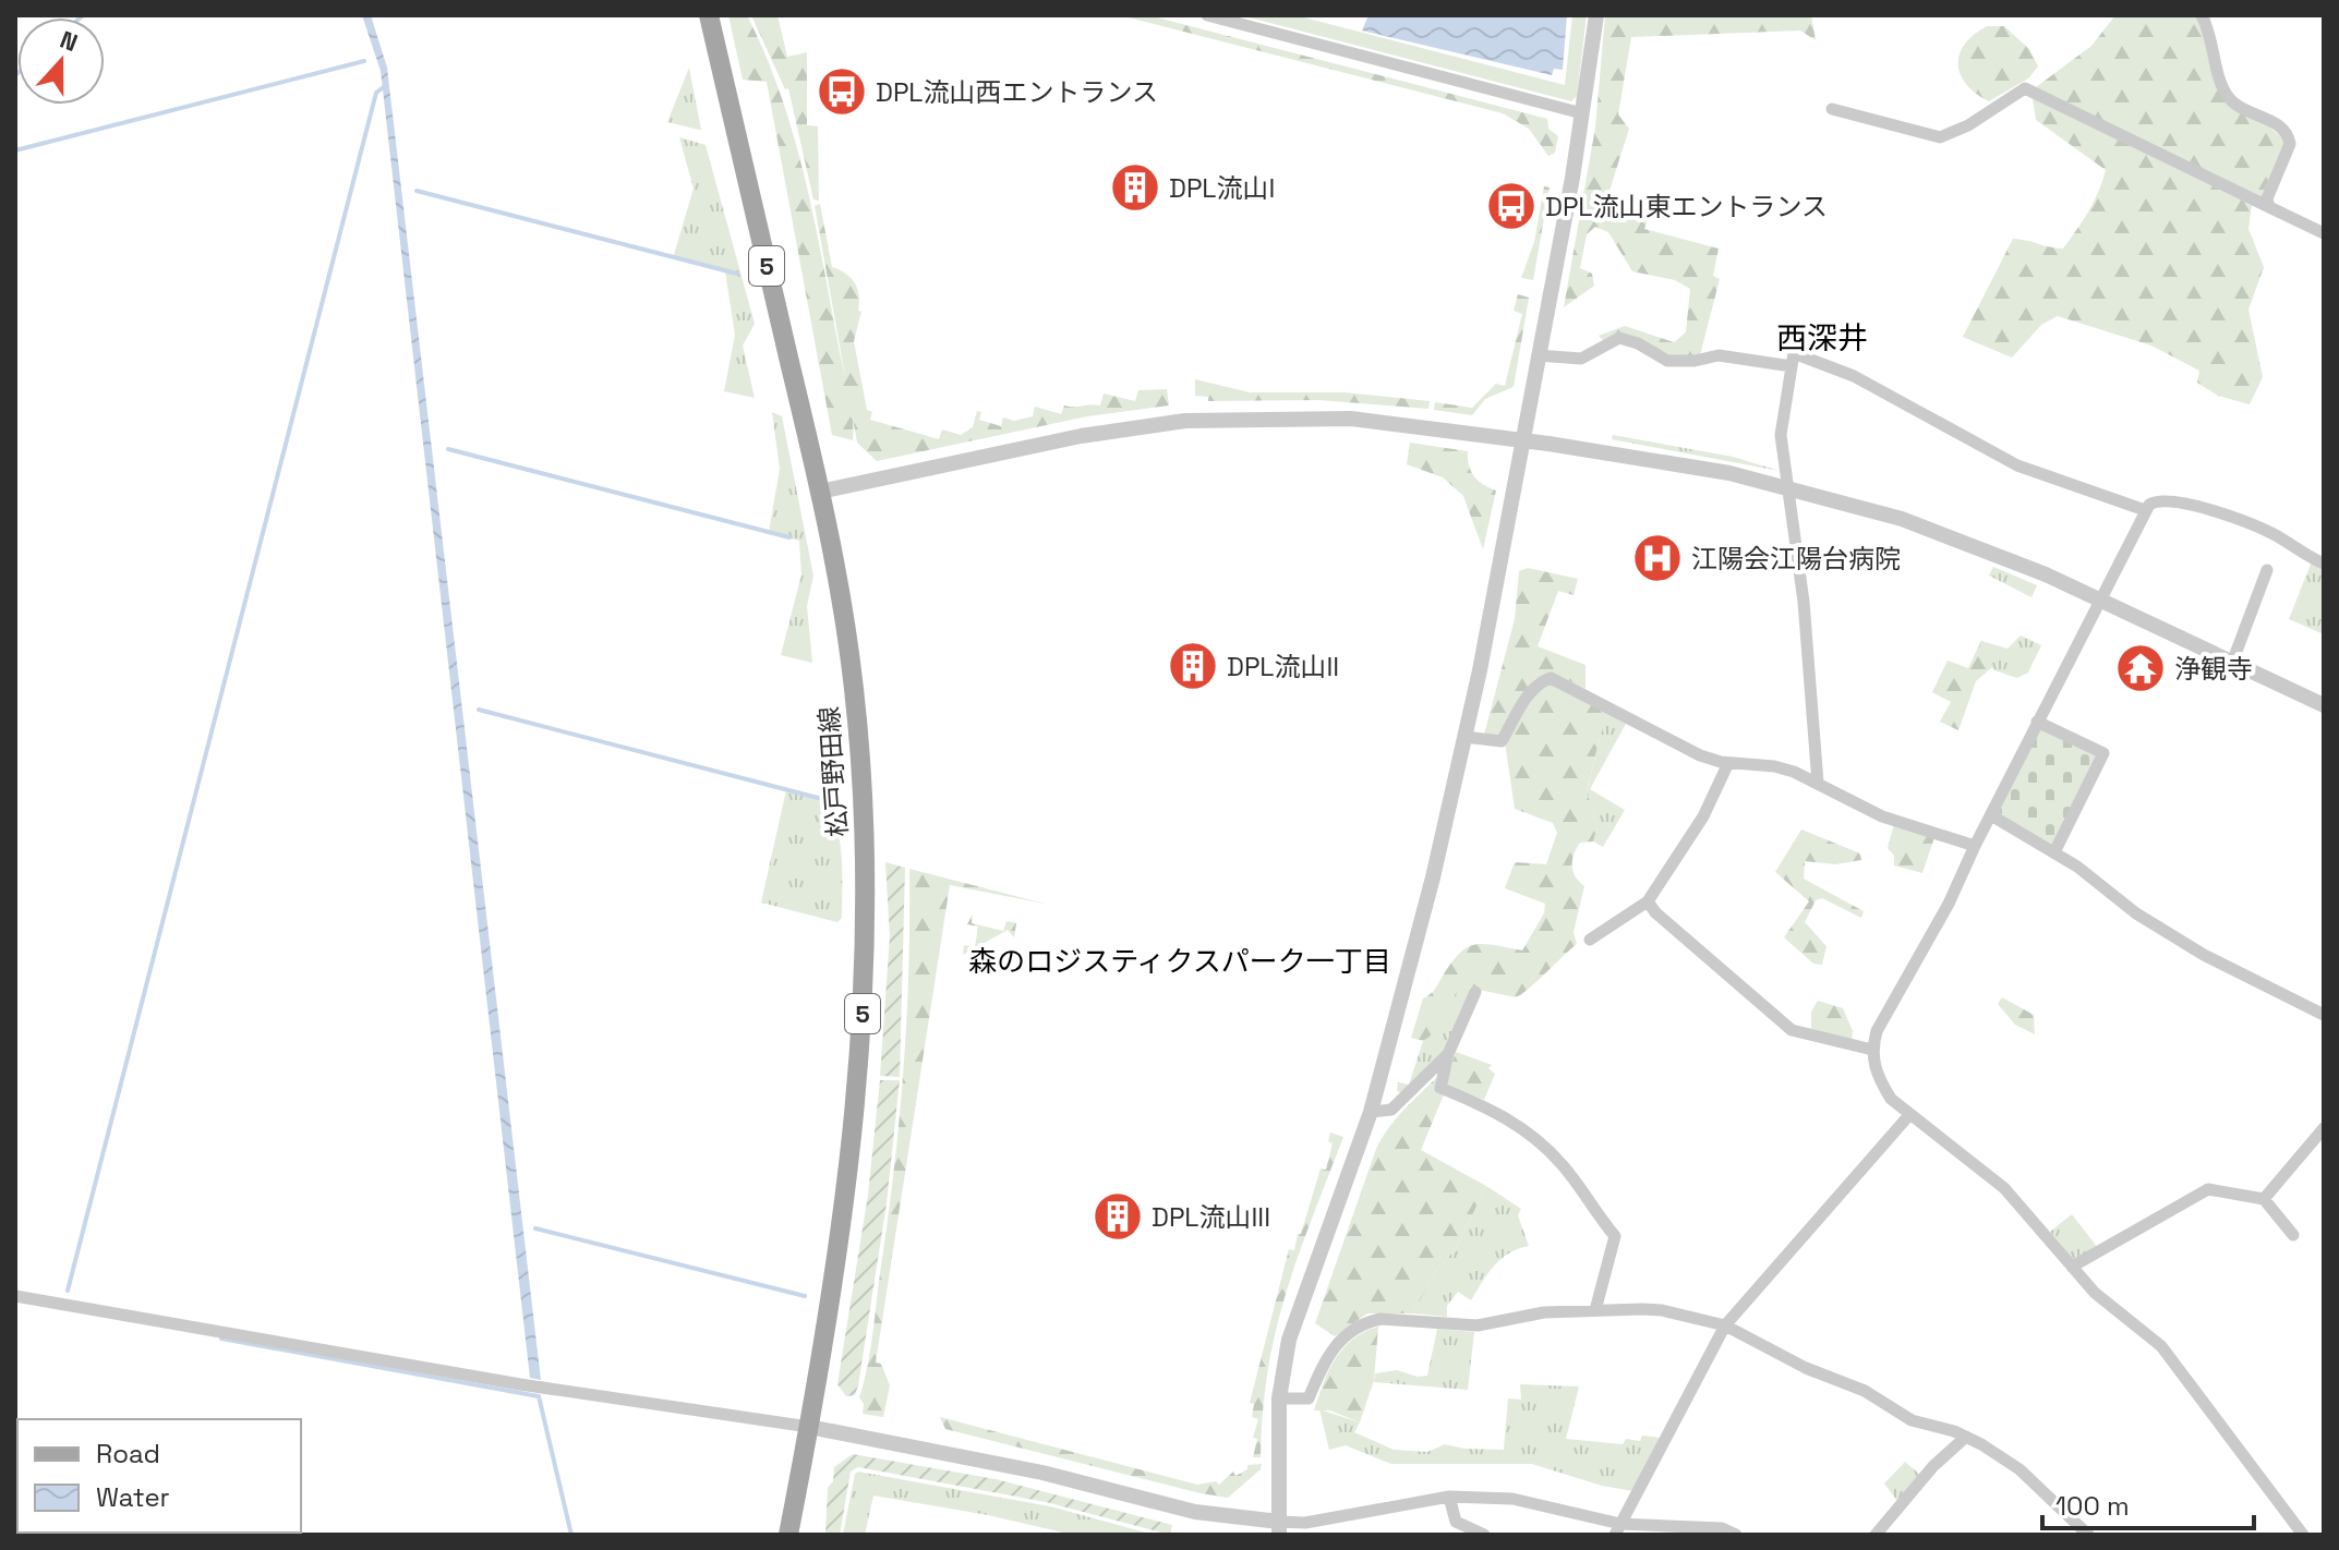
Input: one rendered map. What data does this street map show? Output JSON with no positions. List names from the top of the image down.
{
  "streets": {
    "main road": ["5", "松戸野田線"]
  },
  "districts": ["西深井", "森のロジスティクスパーク一丁目"],
  "places": {
    "bus stop": ["DPL流山西エントランス", "DPL流山東エントランス"],
    "building": ["DPL流山I", "DPL流山II", "DPL流山III"],
    "hospital": ["江陽会江陽台病院"],
    "temple": ["浄観寺"]
  },
  "legend": ["Road", "Water"],
  "scale_bar": "100 m",
  "north": "top"
}
